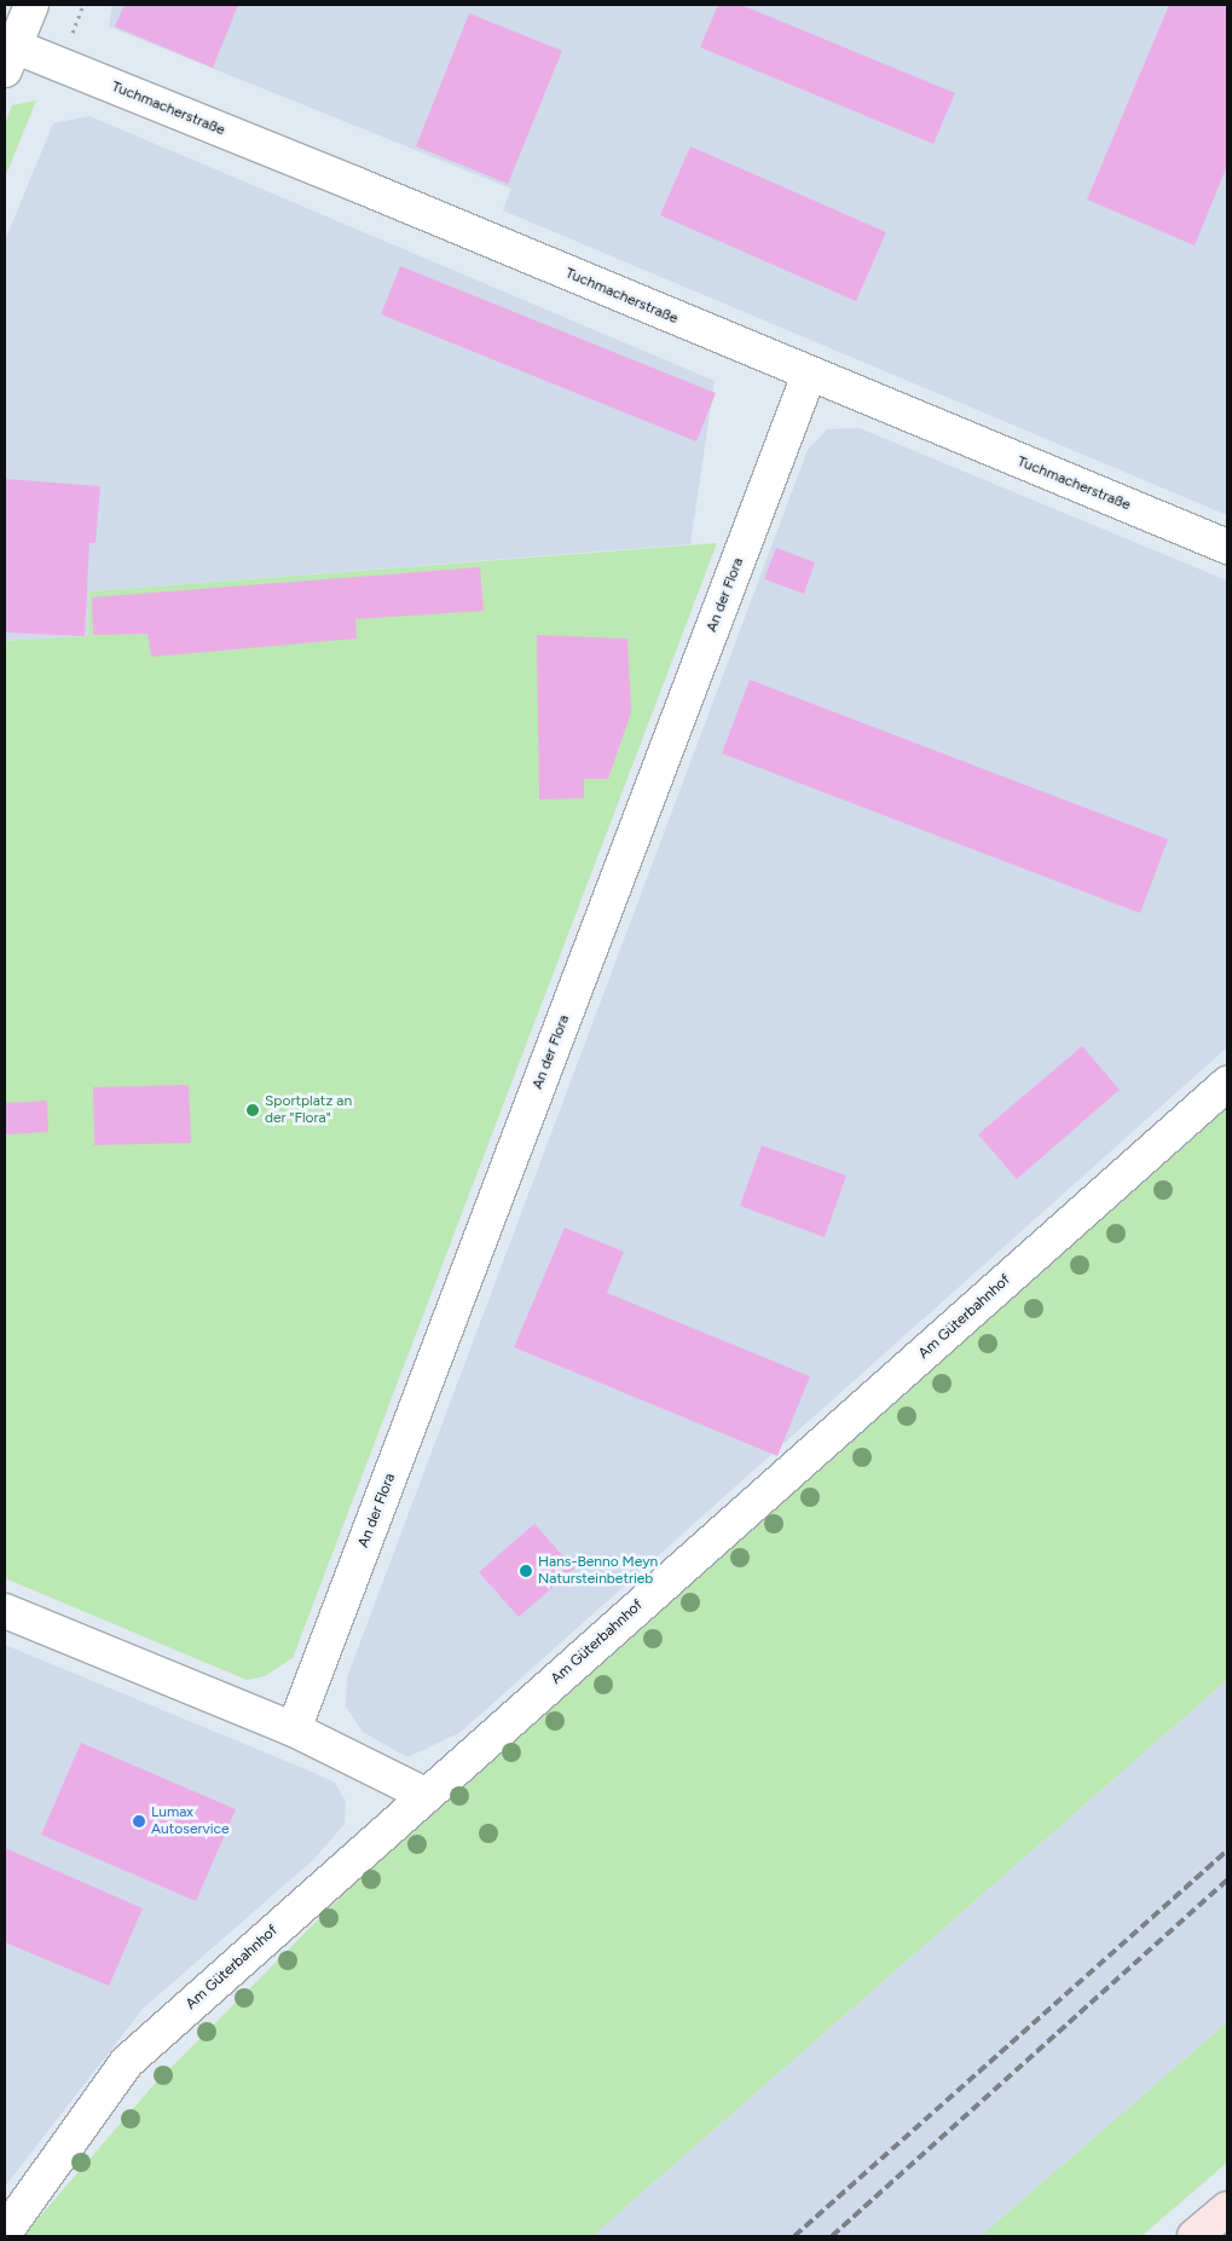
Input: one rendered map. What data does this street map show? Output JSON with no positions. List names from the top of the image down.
{
  "streets": {
    "street": ["Tuchmacherstraße", "An der Flora", "Am Güterbahnhof"]
  },
  "crossings": [
    ["Tuchmacherstraße", "An der Flora"]
  ],
  "places": ["Sportplatz an der \"Flora\"", "Hans-Benno Meyn Natursteinbetrieb", "Lumax Autoservice"]
}
